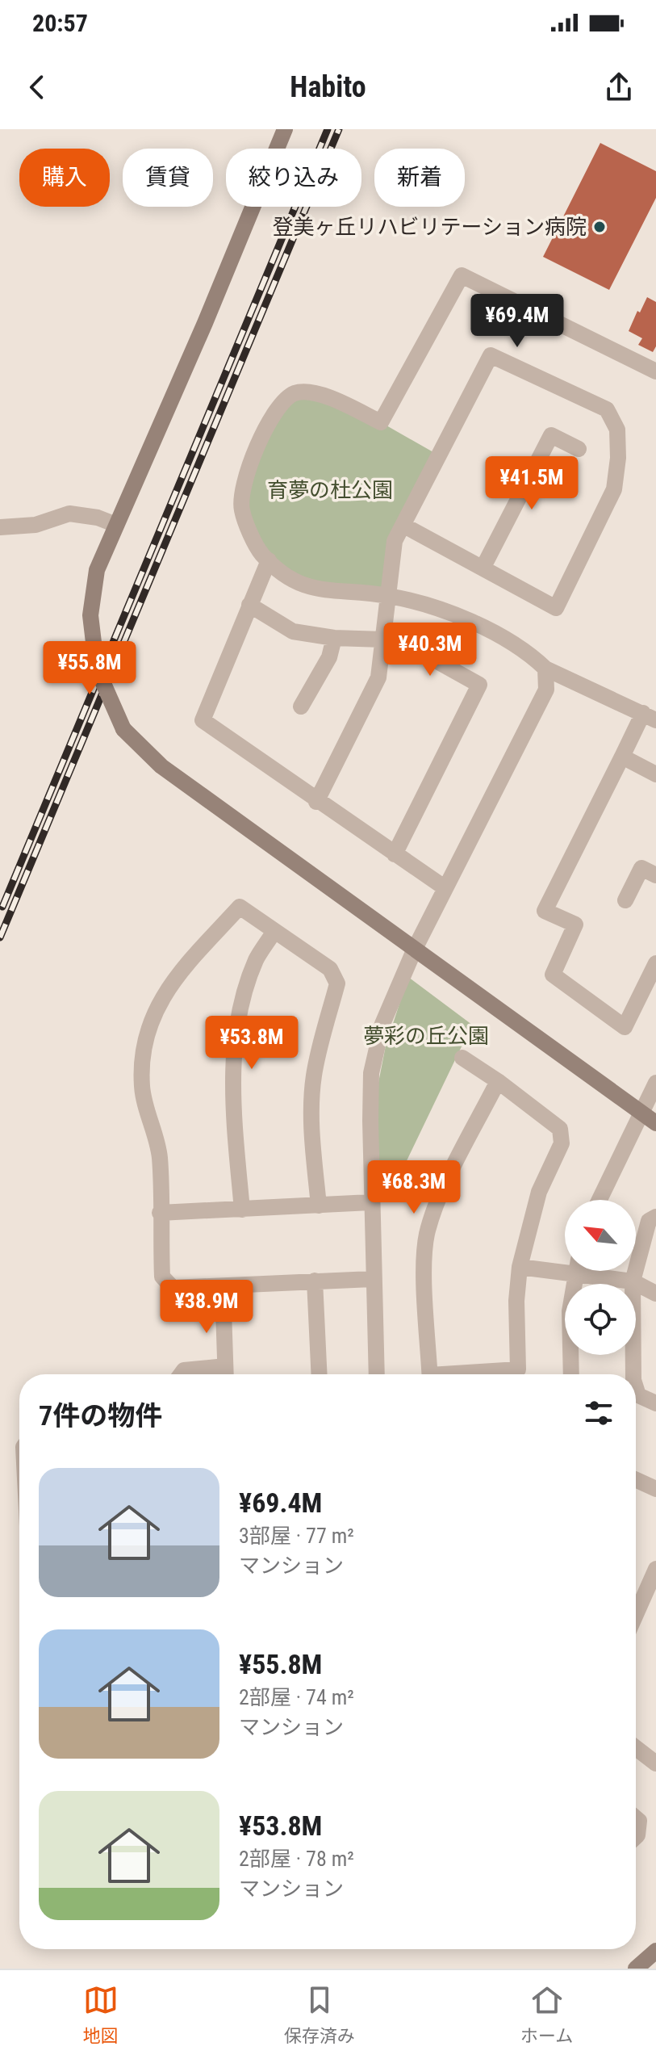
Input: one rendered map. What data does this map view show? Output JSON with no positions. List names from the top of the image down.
{
  "parks": ["育夢の杜公園", "夢彩の丘公園"],
  "places": ["登美ヶ丘リハビリテーション病院"],
  "north": "top left",
  "page": {
    "status": "20:57",
    "header": "Habito",
    "chip": [
      "購入",
      "賃貸",
      "絞り込み",
      "新着"
    ],
    "price": [
      "¥69.4M",
      "¥41.5M",
      "¥40.3M",
      "¥55.8M",
      "¥53.8M",
      "¥68.3M",
      "¥38.9M"
    ],
    "heading": "7件の物件",
    "list": [
      {
        "name": "¥69.4M",
        "note": "3部屋 · 77 m² · マンション"
      },
      {
        "name": "¥55.8M",
        "note": "2部屋 · 74 m² · マンション"
      },
      {
        "name": "¥53.8M",
        "note": "2部屋 · 78 m² · マンション"
      }
    ],
    "tabs": ["地図", "保存済み", "ホーム"]
  }
}
